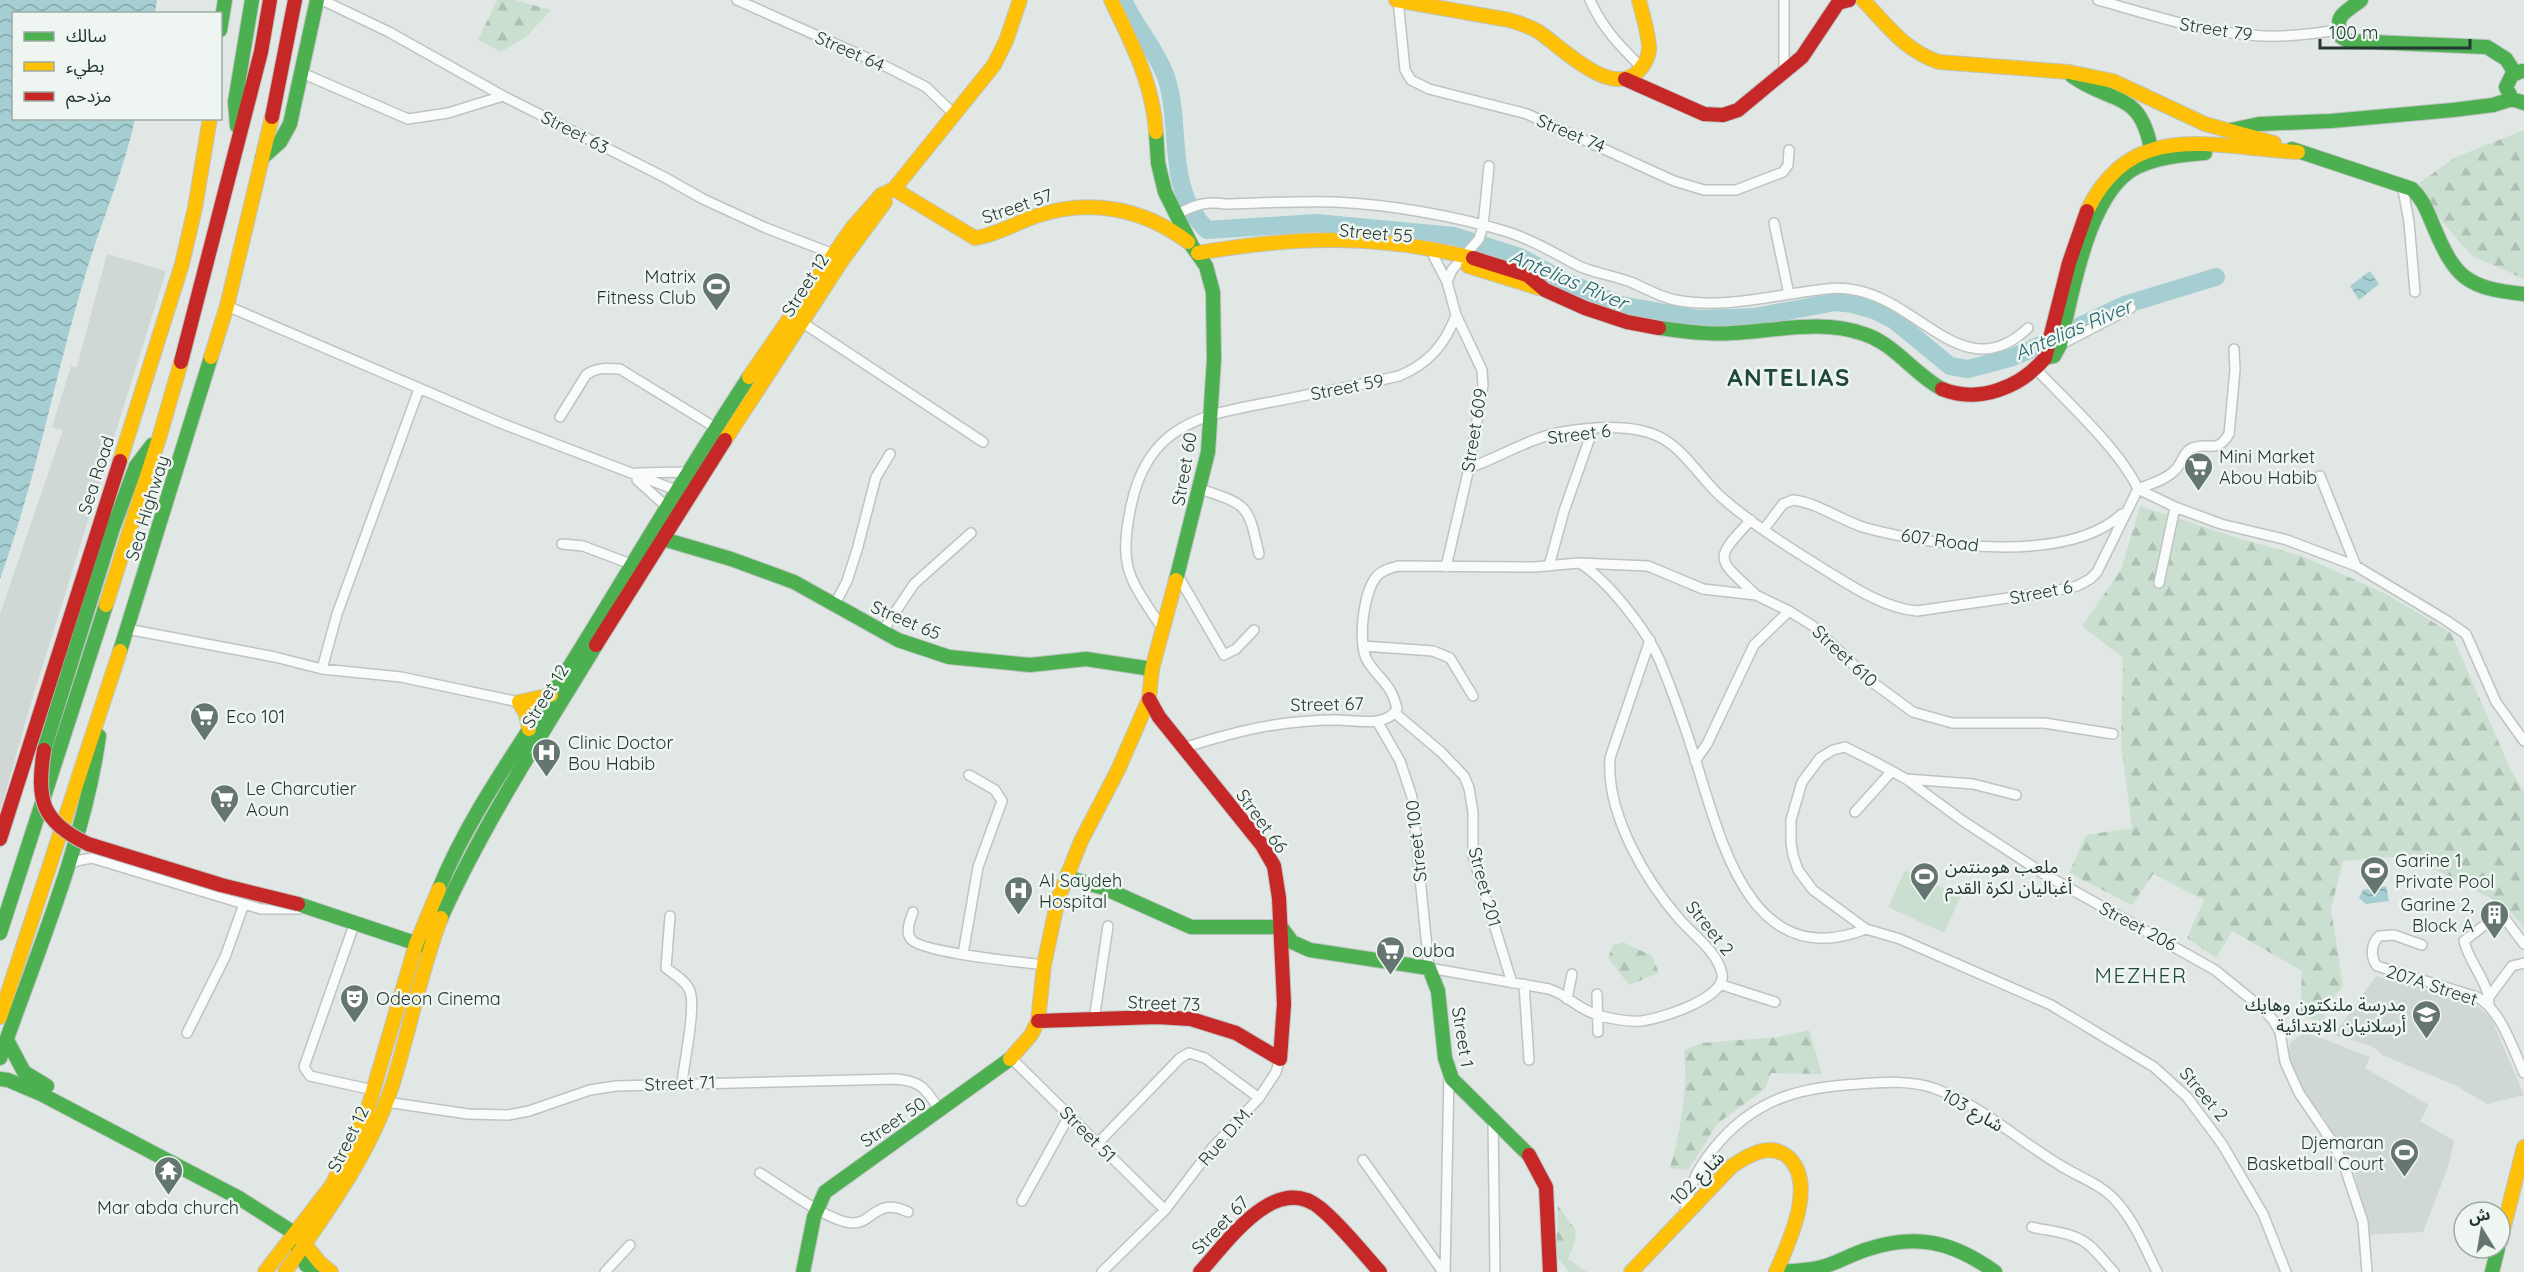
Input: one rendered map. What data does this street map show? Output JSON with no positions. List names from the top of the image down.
{
  "streets": {
    "main road": [
      "Street 57",
      "Street 55",
      "Street 12",
      "Street 60",
      "Sea Road",
      "Sea Highway",
      "Street 65",
      "Street 67",
      "Street 66",
      "Street 73",
      "Street 1",
      "Street 50",
      "شارع 102"
    ],
    "street": [
      "Street 79",
      "Street 64",
      "Street 63",
      "Street 74",
      "Street 59",
      "Street 609",
      "Street 6",
      "607 Road",
      "Street 610",
      "Street 100",
      "Street 201",
      "Street 206",
      "Street 2",
      "207A Street",
      "Street 71",
      "شارع 103",
      "Street 51",
      "Rue D.M."
    ]
  },
  "crossings": [
    ["Street 64", "Street 12"],
    ["Street 63", "Street 12"],
    ["Street 57", "Street 55"],
    ["Street 57", "Street 12"],
    ["Street 57", "Street 60"],
    ["Street 55", "Street 609"],
    ["Street 55", "Street 60"],
    ["Street 12", "Street 65"],
    ["Street 12", "Street 71"],
    ["Street 59", "Street 609"],
    ["Street 59", "Street 60"],
    ["Street 609", "Street 6"],
    ["Street 6", "607 Road"],
    ["Street 60", "Street 65"],
    ["Street 60", "Street 66"],
    ["Street 60", "Street 73"],
    ["Street 60", "Street 50"],
    ["Street 67", "Street 66"],
    ["Street 67", "Street 100"],
    ["Street 67", "Street 201"],
    ["Street 66", "Street 73"],
    ["Street 66", "Rue D.M."],
    ["Street 100", "Street 2"],
    ["Street 100", "Street 1"],
    ["Street 201", "Street 2"],
    ["Street 206", "Street 2"],
    ["Street 2", "Street 1"],
    ["Street 73", "Street 50"],
    ["Street 73", "Rue D.M."],
    ["Street 71", "Street 50"],
    ["شارع 103", "شارع 102"],
    ["Street 50", "Street 51"],
    ["Street 51", "Rue D.M."]
  ],
  "districts": ["ANTELIAS", "MEZHER"],
  "water": ["Antelias River"],
  "places": {
    "sports": [
      "Matrix Fitness Club",
      "Garine 1 Private Pool",
      "ملعب هومنتمن أغباليان لكرة القدم",
      "Djemaran Basketball Court"
    ],
    "supermarket": [
      "Mini Market Abou Habib",
      "Eco 101",
      "Le Charcutier Aoun",
      "ouba"
    ],
    "hospital": ["Clinic Doctor Bou Habib", "Al Saydeh Hospital"],
    "building": ["Garine 2, Block A"],
    "theatre": ["Odeon Cinema"],
    "school or university": ["مدرسة ملنكتون وهايك أرسلانيان الابتدائية"],
    "temple": ["Mar abda church"]
  },
  "legend": ["سالك", "بطيء", "مزدحم"],
  "scale_bar": "100 m",
  "north": "top"
}
